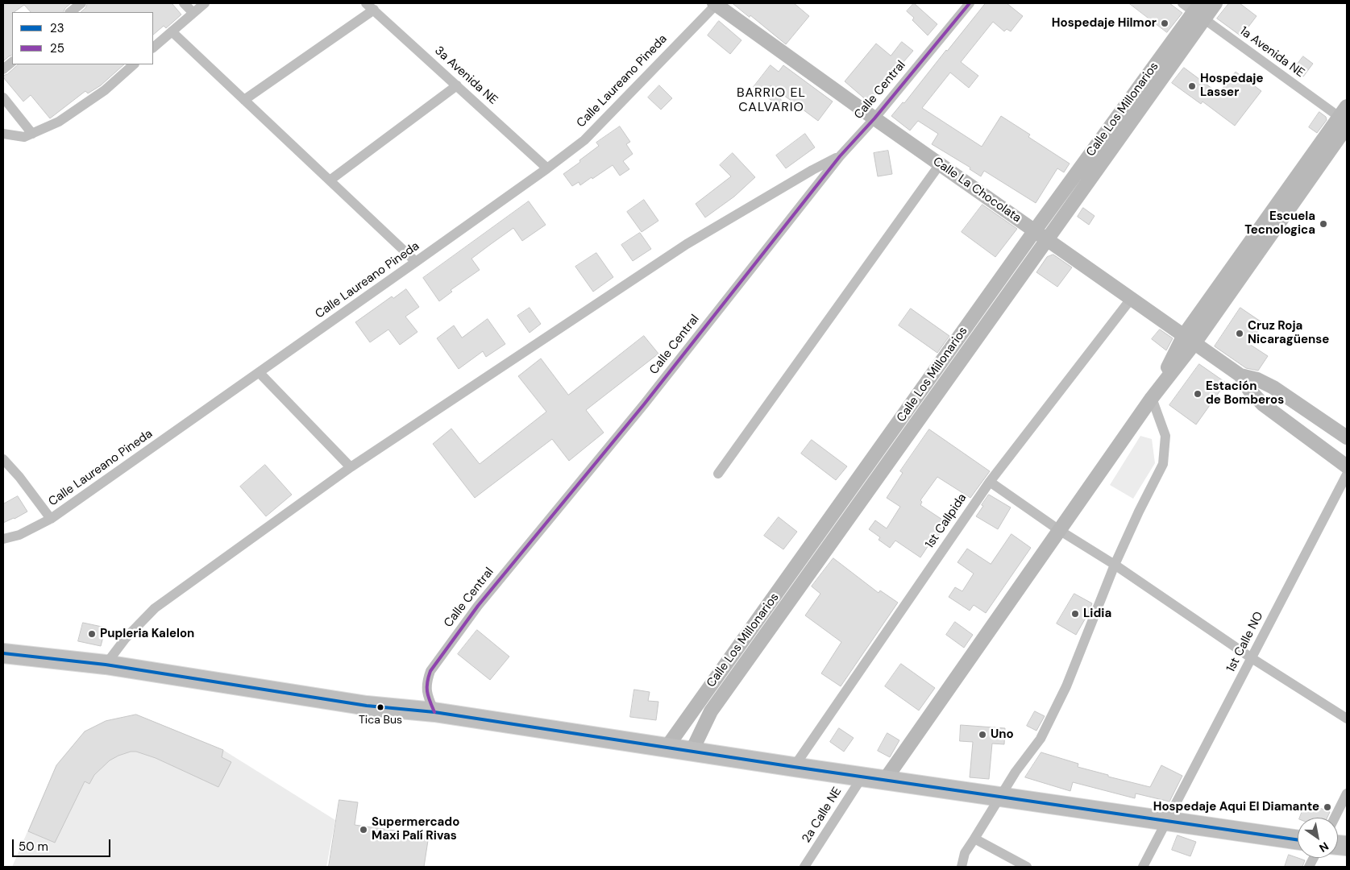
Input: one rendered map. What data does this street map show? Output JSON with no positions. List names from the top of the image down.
{
  "streets": {
    "street": [
      "1a Avenida NE",
      "3a Avenida NE",
      "Calle Laureano Pineda",
      "Calle Central",
      "Calle Los Millonarios",
      "Calle La Chocolata",
      "1st Callpida",
      "1st Calle NO",
      "2a Calle NE"
    ]
  },
  "crossings": [
    ["1a Avenida NE", "Calle Los Millonarios"],
    ["3a Avenida NE", "Calle Laureano Pineda"],
    ["Calle Laureano Pineda", "Calle La Chocolata"],
    ["Calle Central", "Calle La Chocolata"],
    ["Calle Los Millonarios", "Calle La Chocolata"],
    ["Calle La Chocolata", "1st Callpida"]
  ],
  "districts": ["BARRIO EL CALVARIO"],
  "places": [
    "Hospedaje Hilmor",
    "Hospedaje Lasser",
    "Escuela Tecnologica",
    "Cruz Roja Nicaragüense",
    "Estación de Bomberos",
    "Lidia",
    "Pupleria Kalelon",
    "Tica Bus",
    "Uno",
    "Hospedaje Aqui El Diamante",
    "Supermercado Maxi Palí Rivas"
  ],
  "lines": ["transit line 25", "transit line 23"],
  "legend": ["23", "25"],
  "scale_bar": "50 m",
  "north": "bottom right"
}
